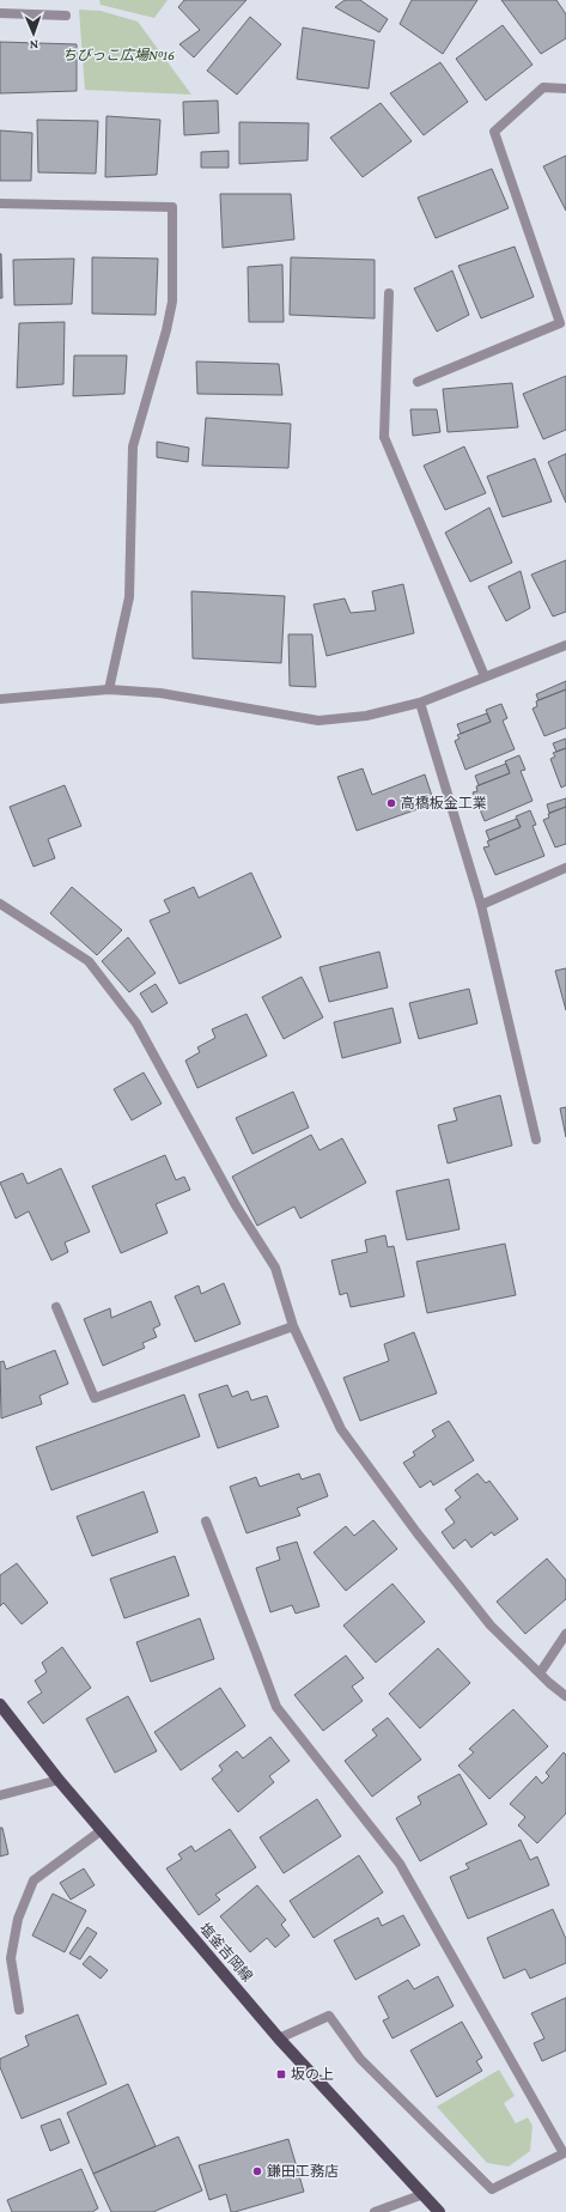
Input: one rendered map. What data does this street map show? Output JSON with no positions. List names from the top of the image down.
{
  "streets": {
    "main road": ["塩釜吉岡線"]
  },
  "parks": ["ちびっこ広場№16"],
  "places": {
    "other": ["高橋板金工業", "鎌田工務店"],
    "transit": ["坂の上"]
  },
  "north": "bottom"
}
